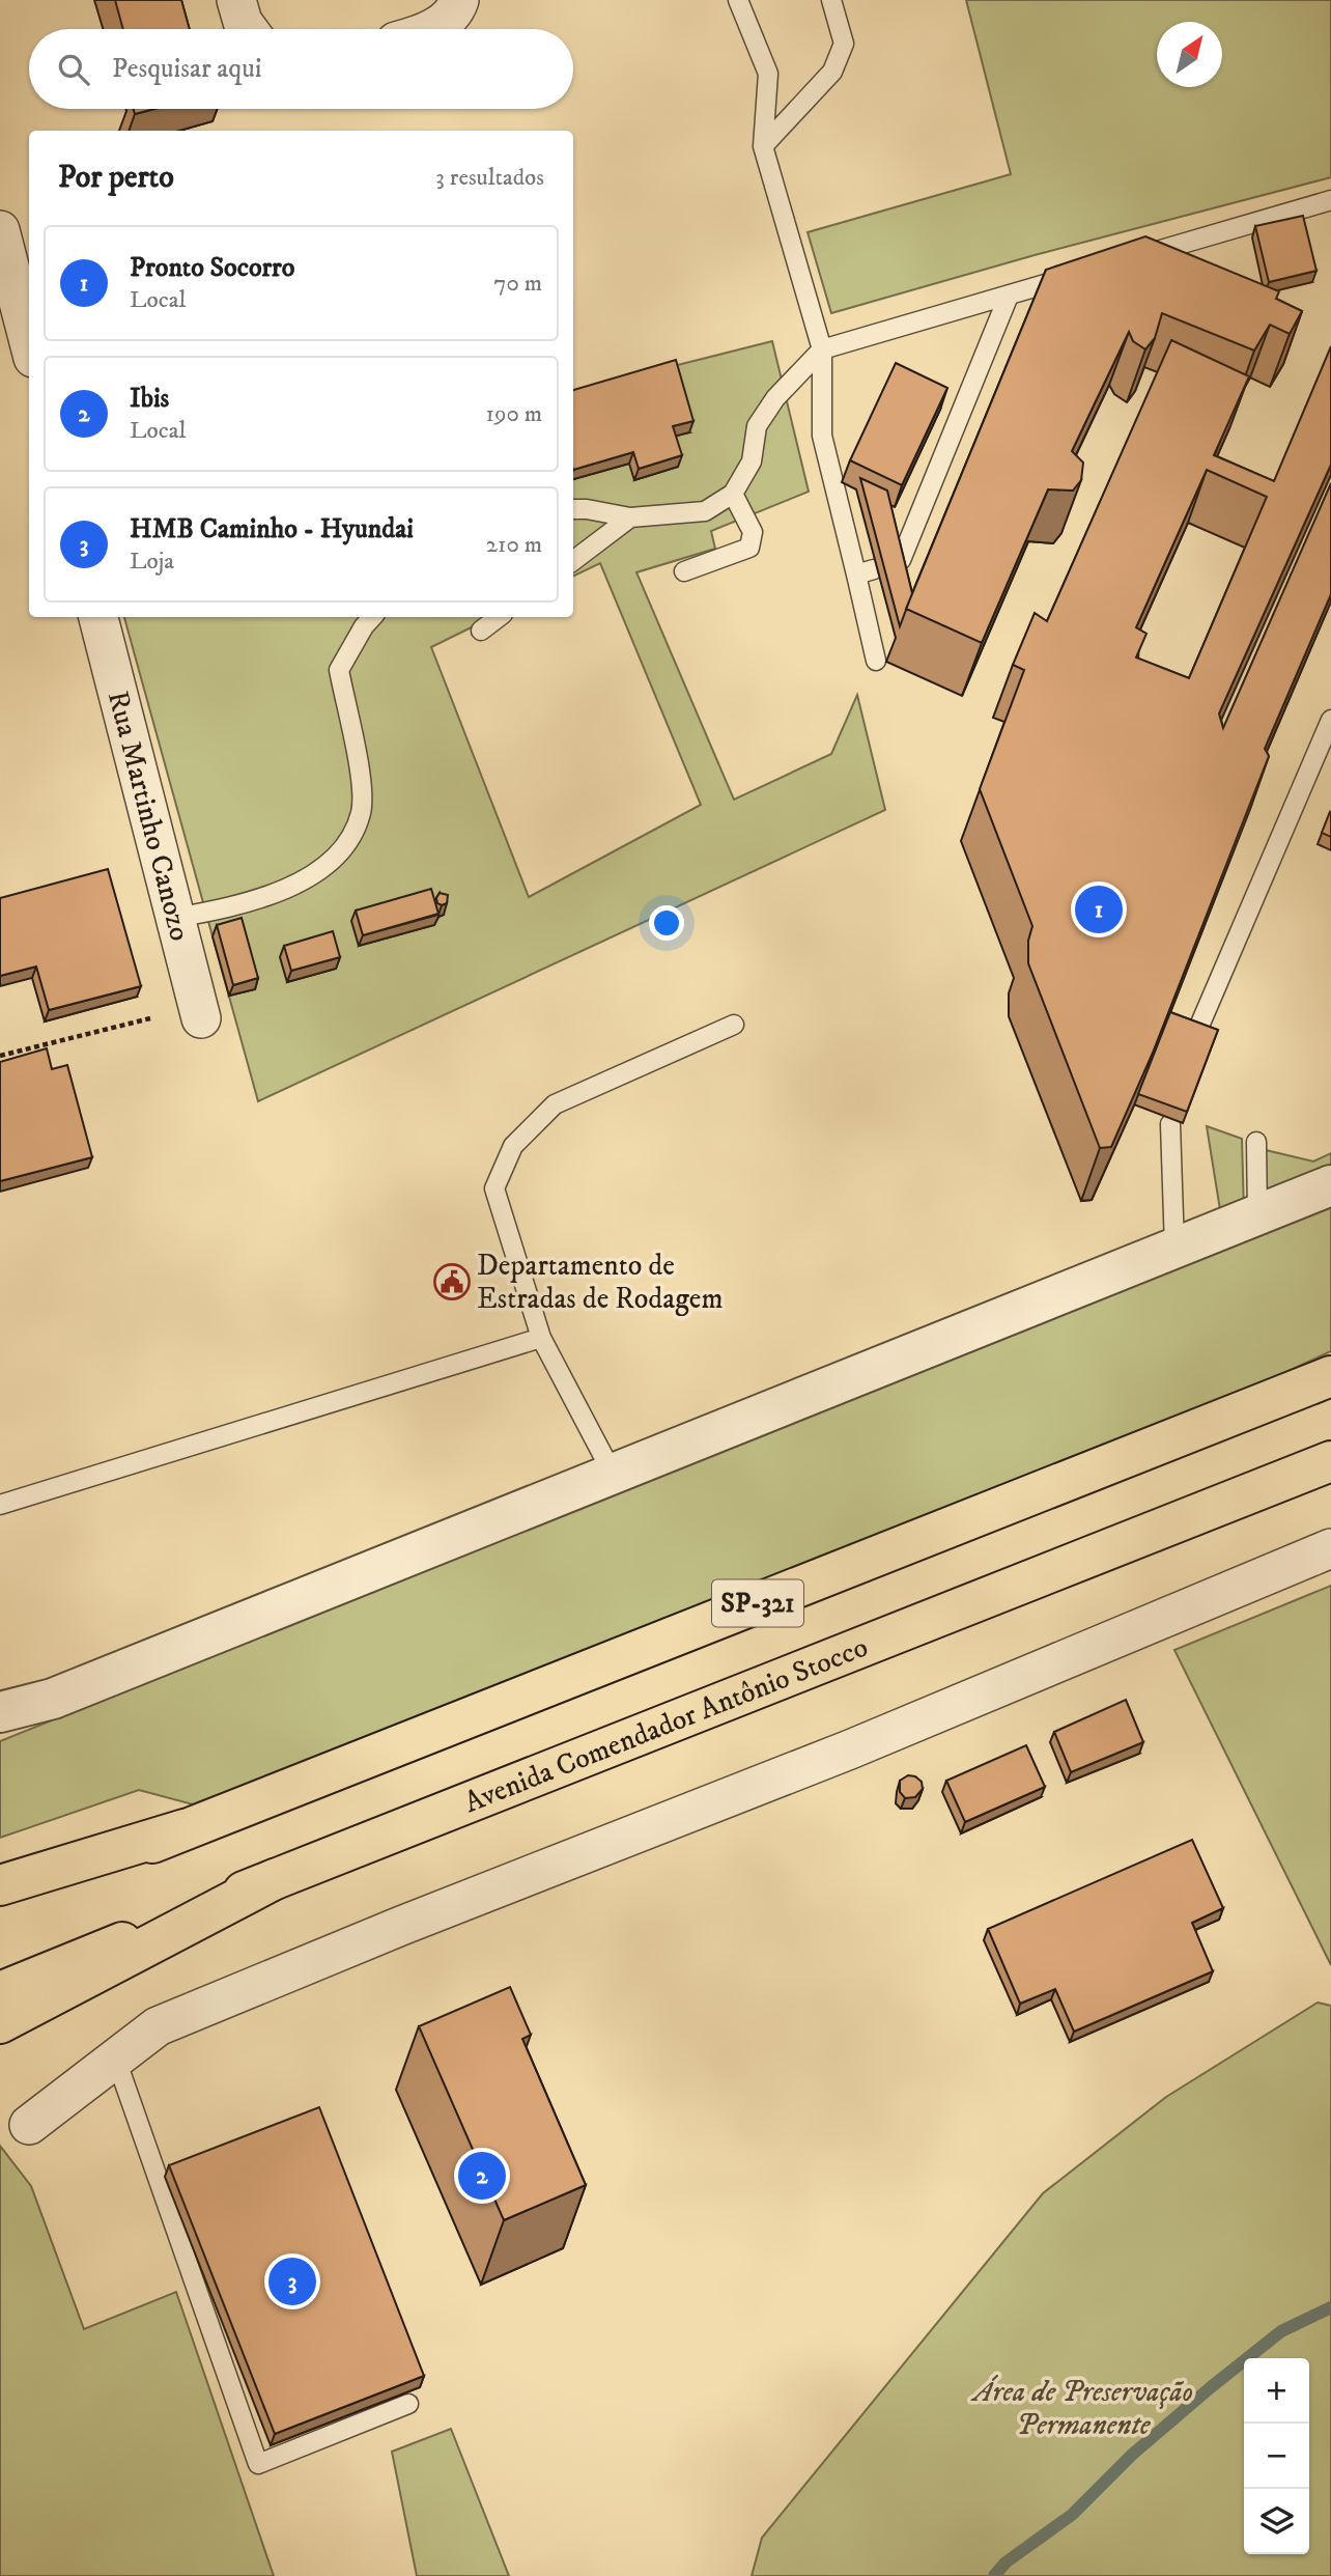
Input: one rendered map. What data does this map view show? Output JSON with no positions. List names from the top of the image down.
{
  "streets": {
    "main road": ["SP-321", "Avenida Comendador Antônio Stocco"],
    "street": ["Rua Martinho Canozo"]
  },
  "parks": ["Área de Preservação Permanente"],
  "places": {
    "public building": ["Departamento de Estradas de Rodagem"]
  },
  "north": "top right",
  "page": {
    "search": "Pesquisar aqui",
    "heading": ["Por perto", "3 resultados"],
    "list": [
      {
        "mark": "1",
        "name": "Pronto Socorro",
        "note": "Local",
        "value": "70 m"
      },
      {
        "mark": "2",
        "name": "Ibis",
        "note": "Local",
        "value": "190 m"
      },
      {
        "mark": "3",
        "name": "HMB Caminho - Hyundai",
        "note": "Loja",
        "value": "210 m"
      }
    ],
    "pins": ["1", "2", "3"],
    "map_buttons": ["+", "−"]
  }
}
